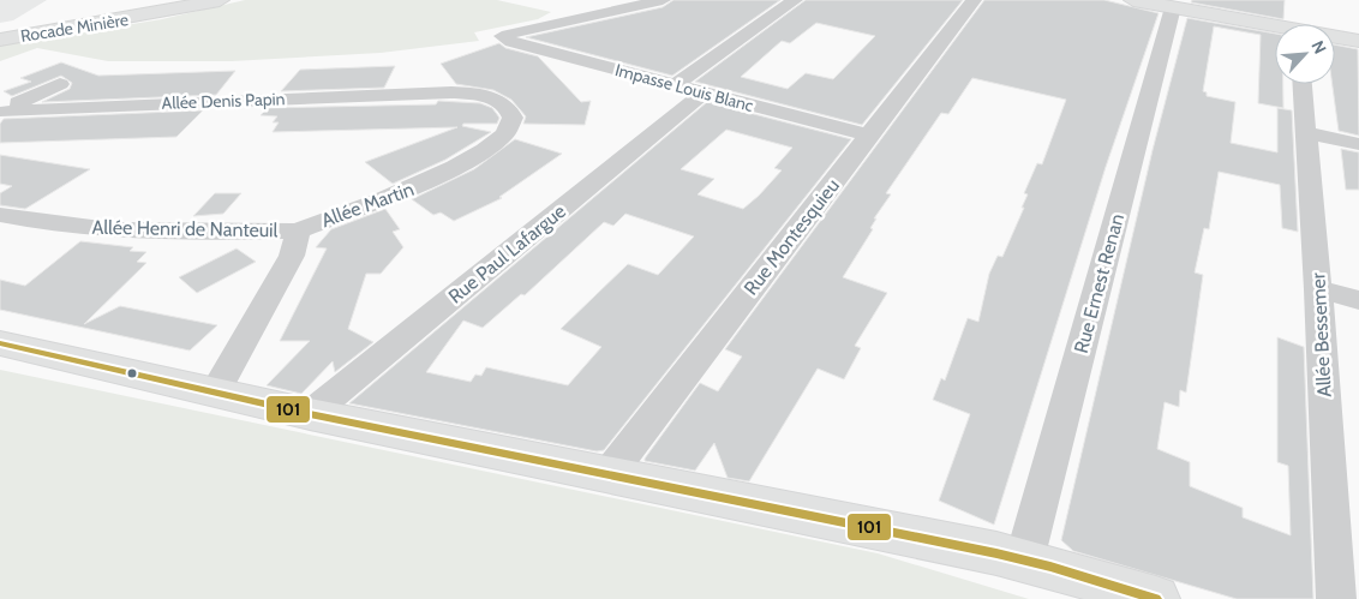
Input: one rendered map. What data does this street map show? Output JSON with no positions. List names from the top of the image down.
{
  "streets": {
    "main road": ["Rocade Minière"],
    "street": [
      "Impasse Louis Blanc",
      "Allée Denis Papin",
      "Allée Martin",
      "Allée Henri de Nanteuil",
      "Rue Montesquieu",
      "Rue Paul Lafargue",
      "Rue Ernest Renan",
      "Allée Bessemer"
    ]
  },
  "crossings": [
    ["Impasse Louis Blanc", "Rue Montesquieu"],
    ["Impasse Louis Blanc", "Rue Paul Lafargue"],
    ["Allée Denis Papin", "Allée Martin"],
    ["Allée Martin", "Allée Henri de Nanteuil"]
  ],
  "lines": ["transit line 101"],
  "north": "top right"
}
